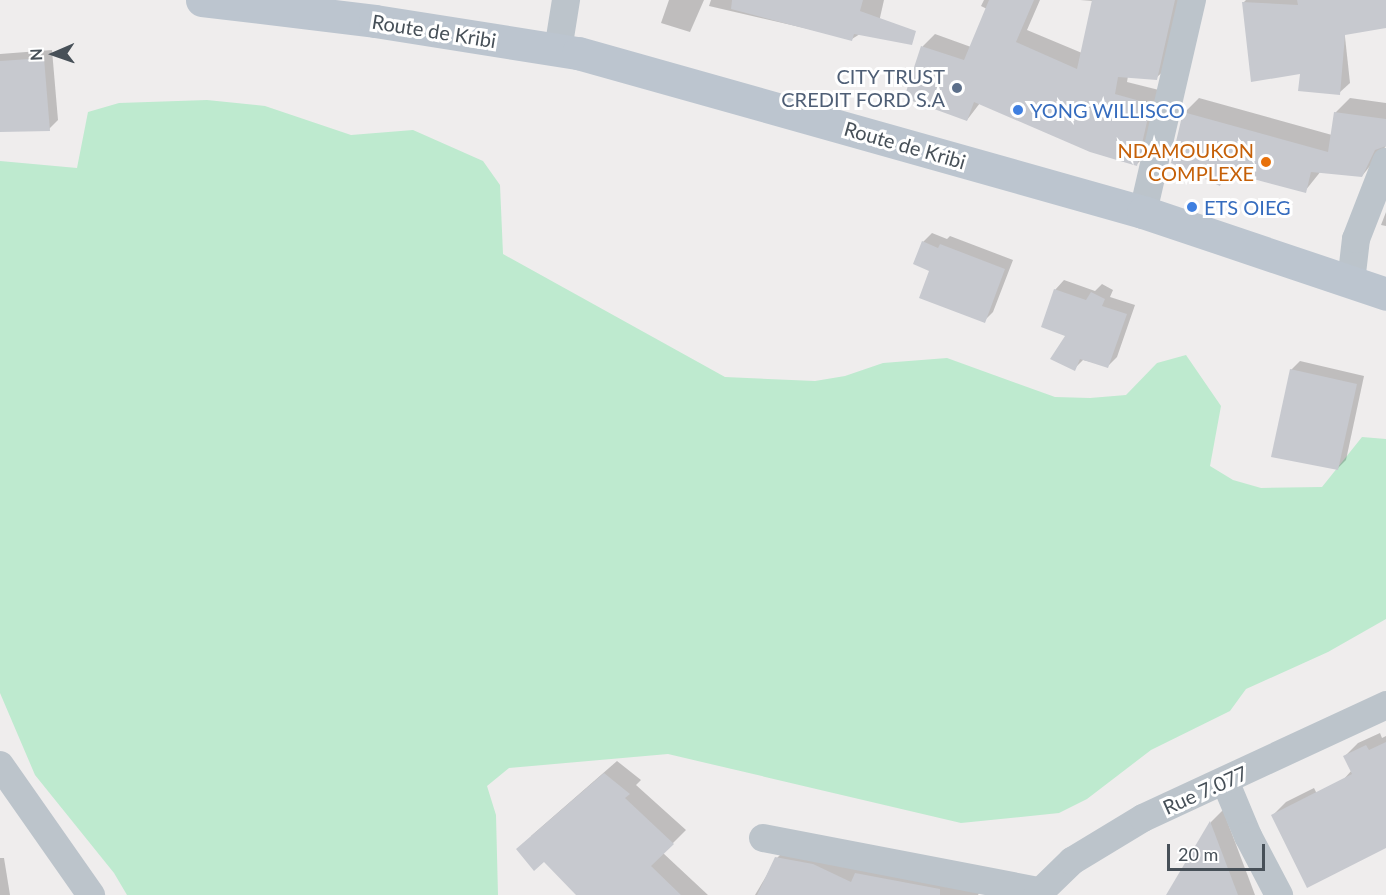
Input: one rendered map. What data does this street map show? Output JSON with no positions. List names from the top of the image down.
{
  "streets": {
    "main road": ["Route de Kribi"],
    "street": ["Rue 7.077"]
  },
  "places": [
    "CITY TRUST CREDIT FORD S.A",
    "YONG WILLISCO",
    "NDAMOUKON COMPLEXE",
    "ETS OIEG"
  ],
  "scale_bar": "20 m",
  "north": "left"
}
